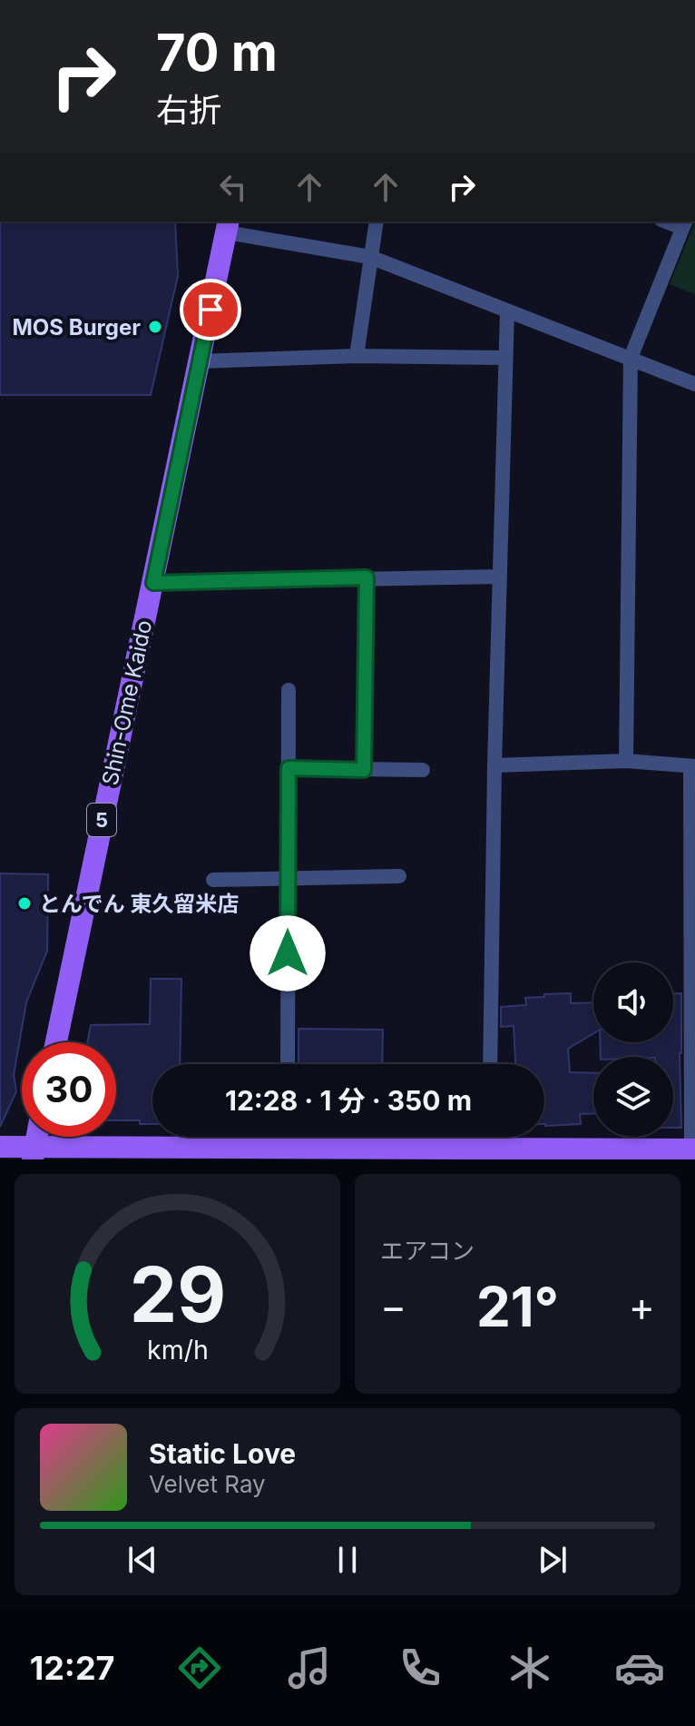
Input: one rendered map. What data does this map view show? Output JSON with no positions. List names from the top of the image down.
{
  "streets": {
    "main road": ["Shin-Ome Kaido", "5"]
  },
  "places": ["MOS Burger", "とんでん 東久留米店"],
  "page": {
    "turn": ["70 m", "右折"],
    "limit": "30",
    "trip": "12:28 · 1 分 · 350 m",
    "tile": "エアコン",
    "heat": ["−", "21°", "+"],
    "song": ["Static Love", "Velvet Ray"],
    "tabs": "12:27",
    "gauge": ["29", "km/h"]
  }
}
